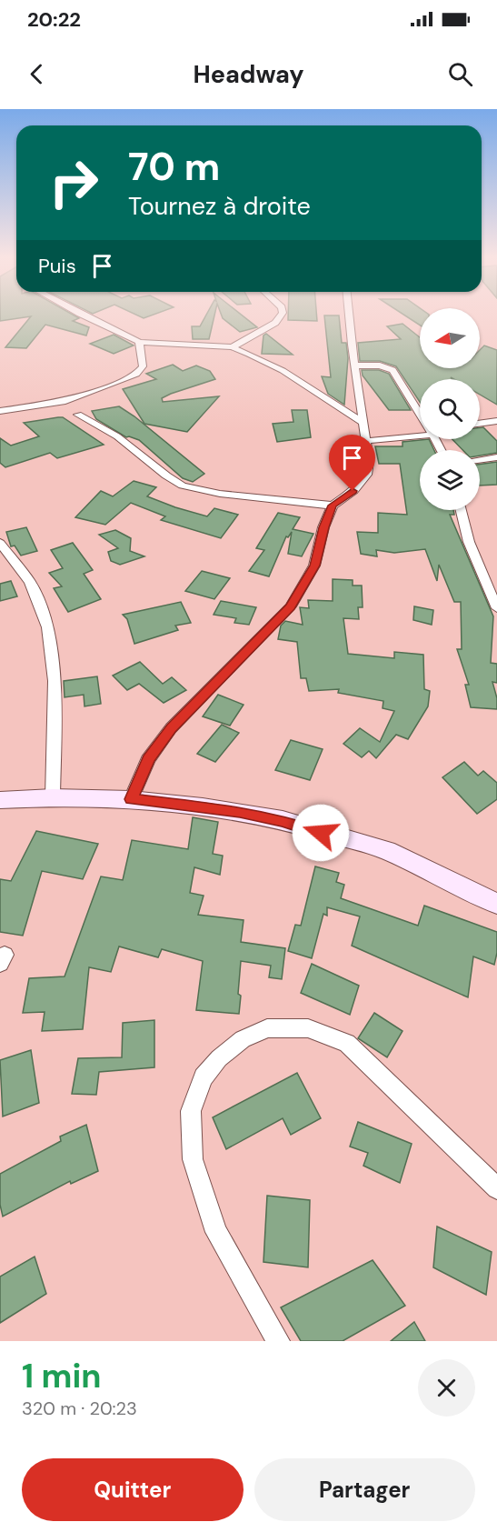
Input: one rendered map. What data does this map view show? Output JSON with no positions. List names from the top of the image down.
{
  "north": "left",
  "page": {
    "status": "20:22",
    "header": "Headway",
    "turn": ["70 m", "Tournez à droite"],
    "then": "Puis",
    "heading": ["1 min", "320 m · 20:23"],
    "buttons": ["Quitter", "Partager"]
  }
}
